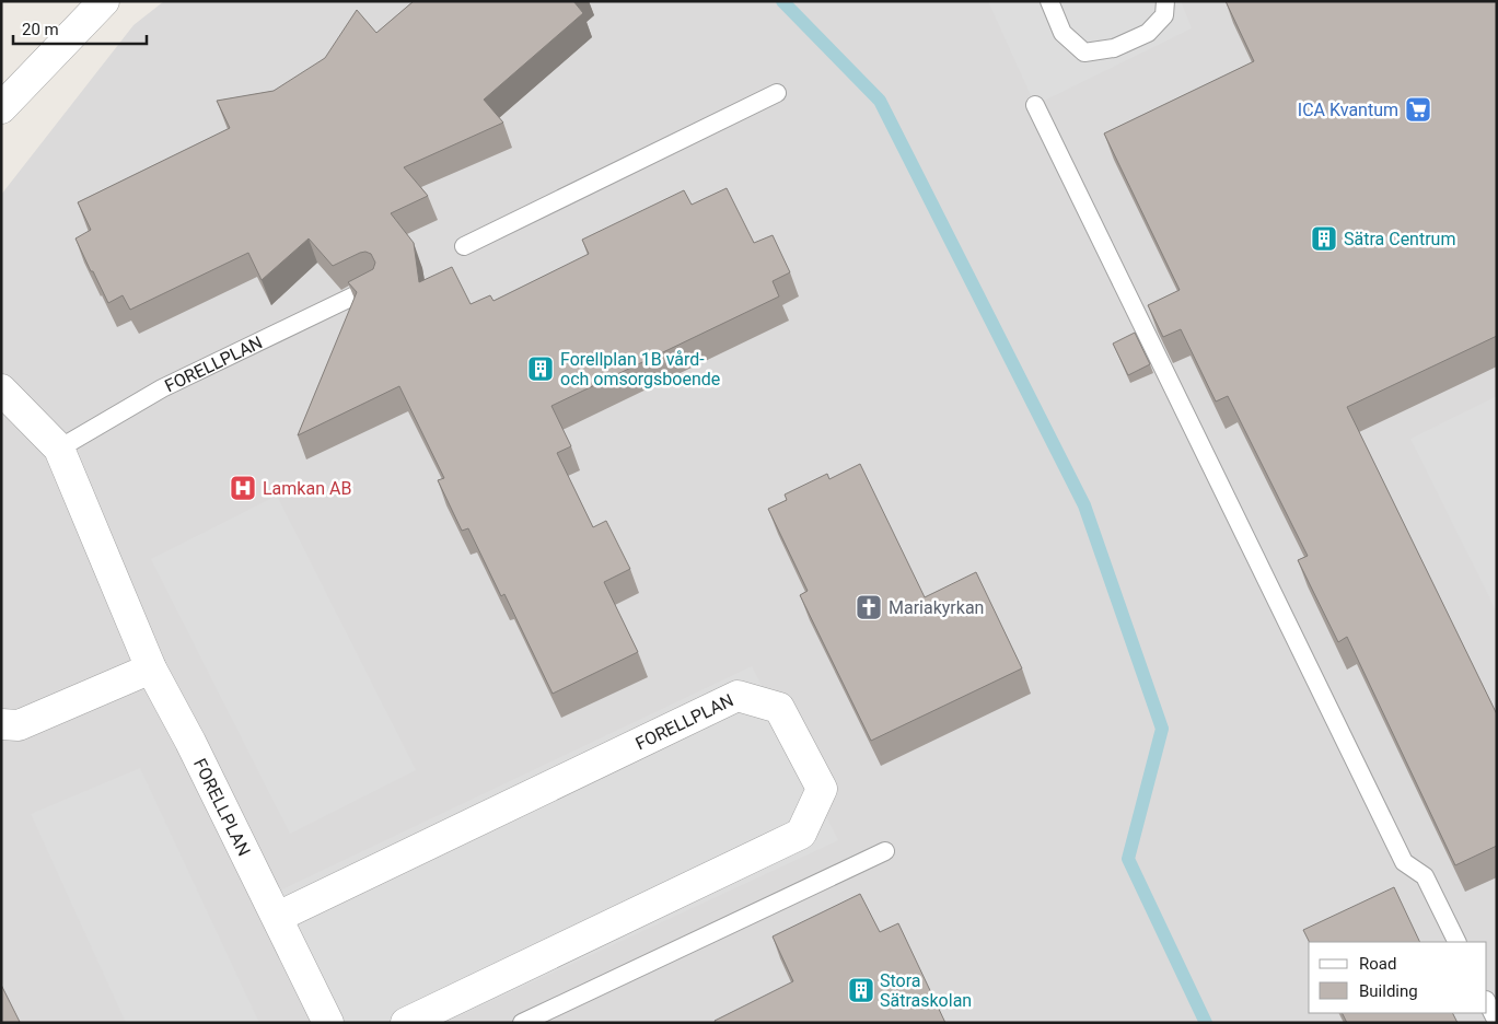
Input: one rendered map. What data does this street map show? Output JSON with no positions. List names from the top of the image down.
{
  "streets": {
    "street": ["FORELLPLAN"]
  },
  "places": {
    "supermarket": ["ICA Kvantum"],
    "building": ["Sätra Centrum", "Forellplan 1B vård- och omsorgsboende", "Stora Sätraskolan"],
    "hospital": ["Lamkan AB"],
    "church": ["Mariakyrkan"]
  },
  "legend": ["Road", "Building"],
  "scale_bar": "20 m"
}
